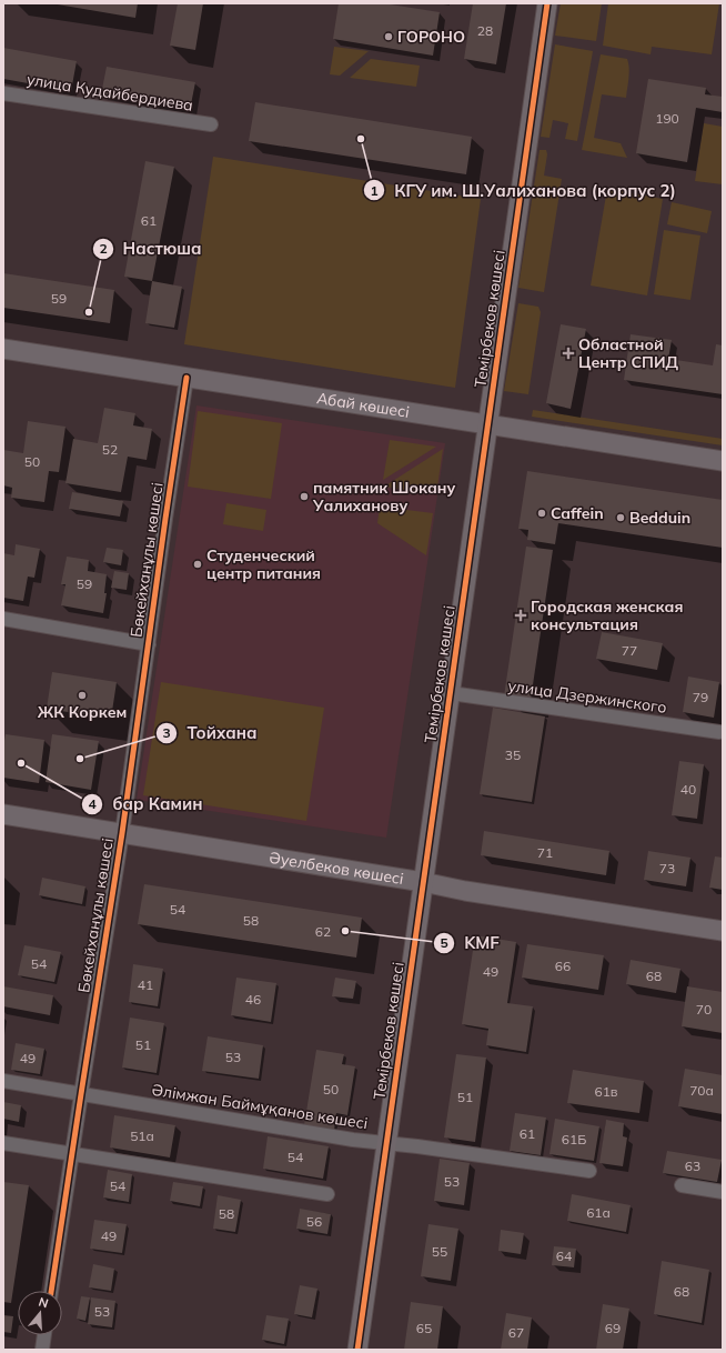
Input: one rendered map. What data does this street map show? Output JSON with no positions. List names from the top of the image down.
{
  "streets": {
    "street": [
      "улица Кудайбердиева",
      "Темірбеков көшесі",
      "Абай көшесі",
      "Бөкейханұлы көшесі",
      "улица Дзержинского",
      "Әуелбеков көшесі",
      "Әлімжан Баймұқанов көшесі"
    ]
  },
  "crossings": [
    ["Темірбеков көшесі", "Абай көшесі"],
    ["Темірбеков көшесі", "улица Дзержинского"],
    ["Темірбеков көшесі", "Әуелбеков көшесі"],
    ["Темірбеков көшесі", "Әлімжан Баймұқанов көшесі"],
    ["Абай көшесі", "Бөкейханұлы көшесі"],
    ["Бөкейханұлы көшесі", "Әуелбеков көшесі"],
    ["Бөкейханұлы көшесі", "Әлімжан Баймұқанов көшесі"]
  ],
  "places": {
    "other": [
      "ГОРОНО",
      "КГУ им. Ш.Уалиханова (корпус 2)",
      "Настюша",
      "памятник Шокану Уалиханову",
      "Caffein",
      "Bedduin",
      "Студенческий центр питания",
      "ЖК Коркем",
      "Тойхана",
      "бар Камин",
      "KMF"
    ],
    "health": ["Областной Центр СПИД", "Городская женская консультация"]
  },
  "house_numbers": [
    "28",
    "190",
    "61",
    "59",
    "52",
    "50",
    "59",
    "77",
    "79",
    "35",
    "40",
    "71",
    "73",
    "54",
    "58",
    "62",
    "54",
    "66",
    "49",
    "68",
    "41",
    "46",
    "70",
    "51",
    "53",
    "49",
    "50",
    "70а",
    "61в",
    "51",
    "61",
    "51а",
    "61Б",
    "54",
    "63",
    "53",
    "54",
    "61а",
    "58",
    "56",
    "49",
    "55",
    "64",
    "68",
    "53",
    "65",
    "69",
    "67"
  ],
  "north": "top"
}
